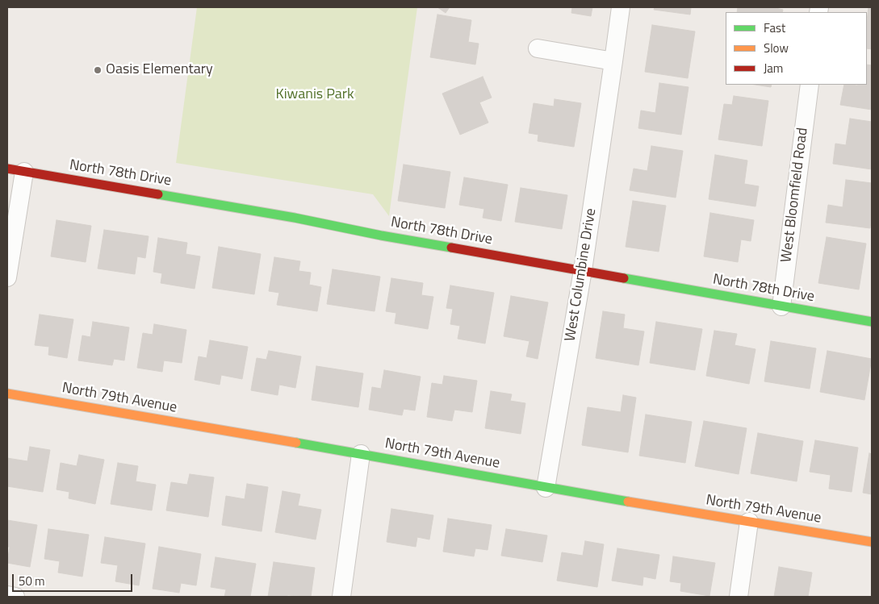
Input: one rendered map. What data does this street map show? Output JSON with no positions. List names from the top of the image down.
{
  "streets": {
    "street": [
      "North 78th Drive",
      "West Bloomfield Road",
      "West Columbine Drive",
      "North 79th Avenue"
    ]
  },
  "crossings": [
    ["North 78th Drive", "West Bloomfield Road"],
    ["North 78th Drive", "West Columbine Drive"],
    ["West Columbine Drive", "North 79th Avenue"]
  ],
  "parks": ["Kiwanis Park"],
  "places": ["Oasis Elementary"],
  "legend": ["Fast", "Slow", "Jam"],
  "scale_bar": "50 m"
}
